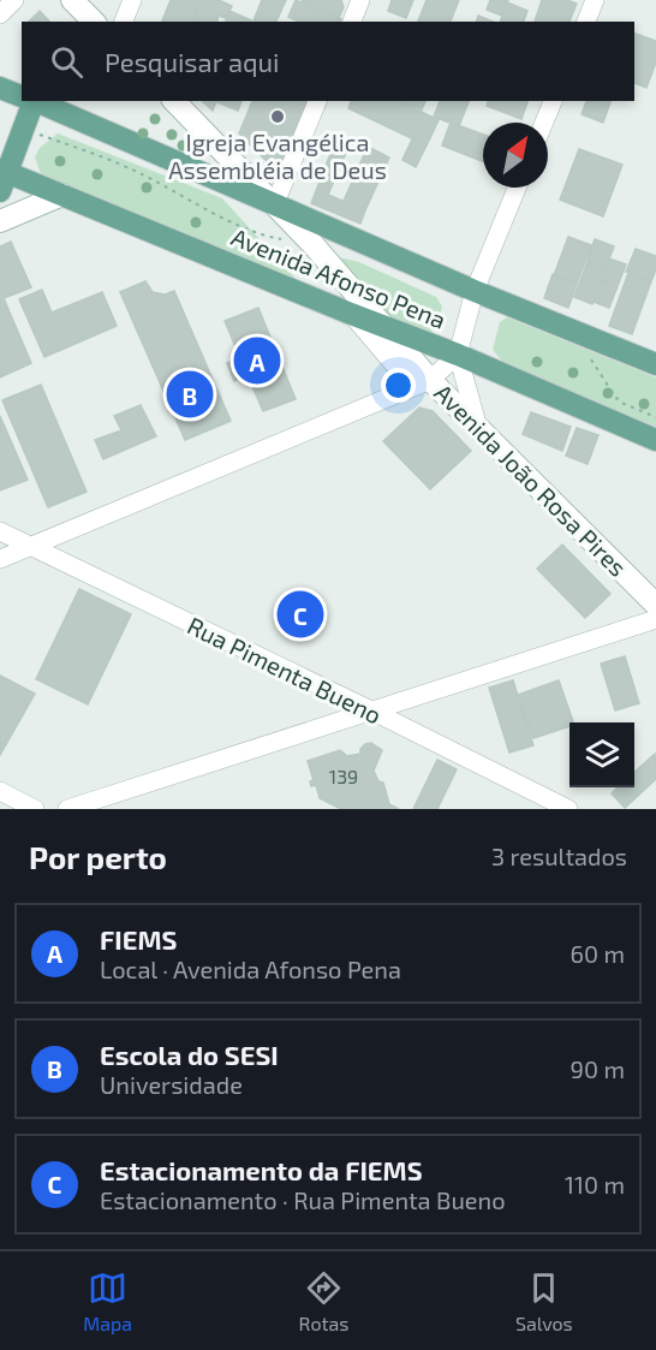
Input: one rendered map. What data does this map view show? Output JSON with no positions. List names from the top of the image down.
{
  "streets": {
    "main road": ["Avenida Afonso Pena"],
    "street": ["Avenida João Rosa Pires", "Rua Pimenta Bueno"]
  },
  "crossings": [
    ["Avenida Afonso Pena", "Avenida João Rosa Pires"]
  ],
  "places": ["Igreja Evangélica Assembléia de Deus"],
  "house_numbers": ["139"],
  "north": "top right",
  "page": {
    "search": "Pesquisar aqui",
    "pins": ["A", "B", "C"],
    "heading": ["Por perto", "3 resultados"],
    "list": [
      {
        "mark": "A",
        "name": "FIEMS",
        "note": "Local · Avenida Afonso Pena",
        "value": "60 m"
      },
      {
        "mark": "B",
        "name": "Escola do SESI",
        "note": "Universidade",
        "value": "90 m"
      },
      {
        "mark": "C",
        "name": "Estacionamento da FIEMS",
        "note": "Estacionamento · Rua Pimenta Bueno",
        "value": "110 m"
      }
    ],
    "nav": ["Mapa", "Rotas", "Salvos"]
  }
}
